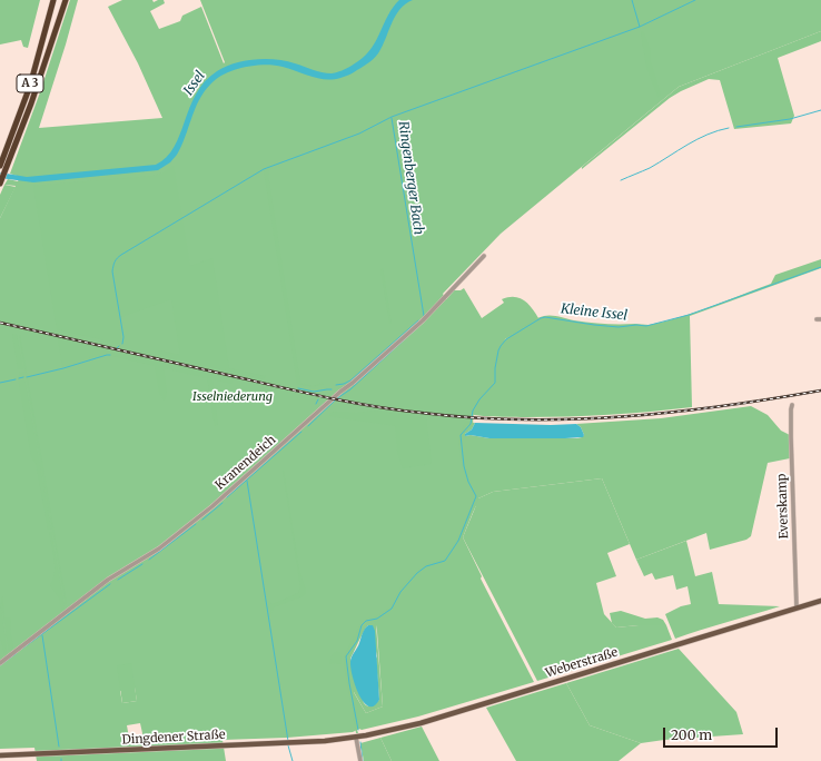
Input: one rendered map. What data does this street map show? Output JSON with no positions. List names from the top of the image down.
{
  "streets": {
    "highway": ["A 3"],
    "main road": ["Weberstraße", "Dingdener Straße"],
    "street": ["Kranendeich", "Everskamp"]
  },
  "crossings": [
    ["Everskamp", "Weberstraße"],
    ["Weberstraße", "Dingdener Straße"]
  ],
  "water": ["Issel", "Ringenberger Bach", "Kleine Issel"],
  "parks": ["Isselniederung"],
  "scale_bar": "200 m"
}
